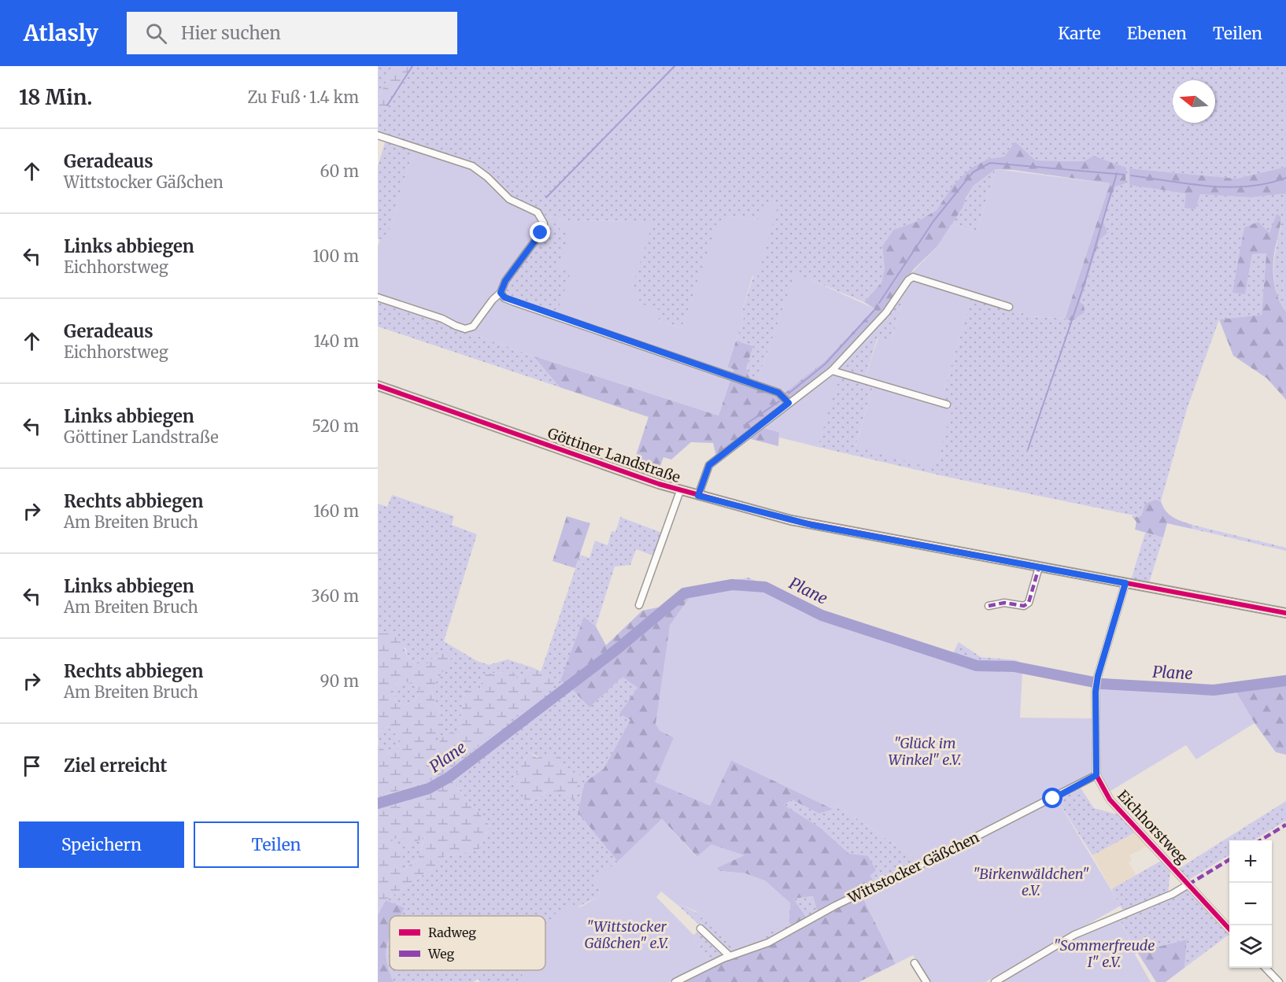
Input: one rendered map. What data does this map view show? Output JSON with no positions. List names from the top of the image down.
{
  "streets": {
    "street": ["Göttiner Landstraße", "Eichhorstweg", "Wittstocker Gäßchen"]
  },
  "crossings": [
    ["Göttiner Landstraße", "Eichhorstweg"],
    ["Eichhorstweg", "Wittstocker Gäßchen"]
  ],
  "water": ["Plane"],
  "parks": [
    "\"Glück im Winkel\" e.V.",
    "\"Birkenwäldchen\" e.V.",
    "\"Wittstocker Gäßchen\" e.V.",
    "\"Sommerfreude I\" e.V."
  ],
  "legend": ["Radweg", "Weg"],
  "north": "left",
  "page": {
    "header": "Atlasly",
    "search": "Hier suchen",
    "nav": ["Karte", "Ebenen", "Teilen"],
    "heading": ["18 Min.", "Zu Fuß · 1.4 km"],
    "list": [
      ["Geradeaus", "Wittstocker Gäßchen", "60 m"],
      ["Links abbiegen", "Eichhorstweg", "100 m"],
      ["Geradeaus", "Eichhorstweg", "140 m"],
      ["Links abbiegen", "Göttiner Landstraße", "520 m"],
      ["Rechts abbiegen", "Am Breiten Bruch", "160 m"],
      ["Links abbiegen", "Am Breiten Bruch", "360 m"],
      ["Rechts abbiegen", "Am Breiten Bruch", "90 m"],
      "Ziel erreicht"
    ],
    "buttons": ["Speichern", "Teilen"],
    "map_buttons": ["+", "−"]
  }
}
